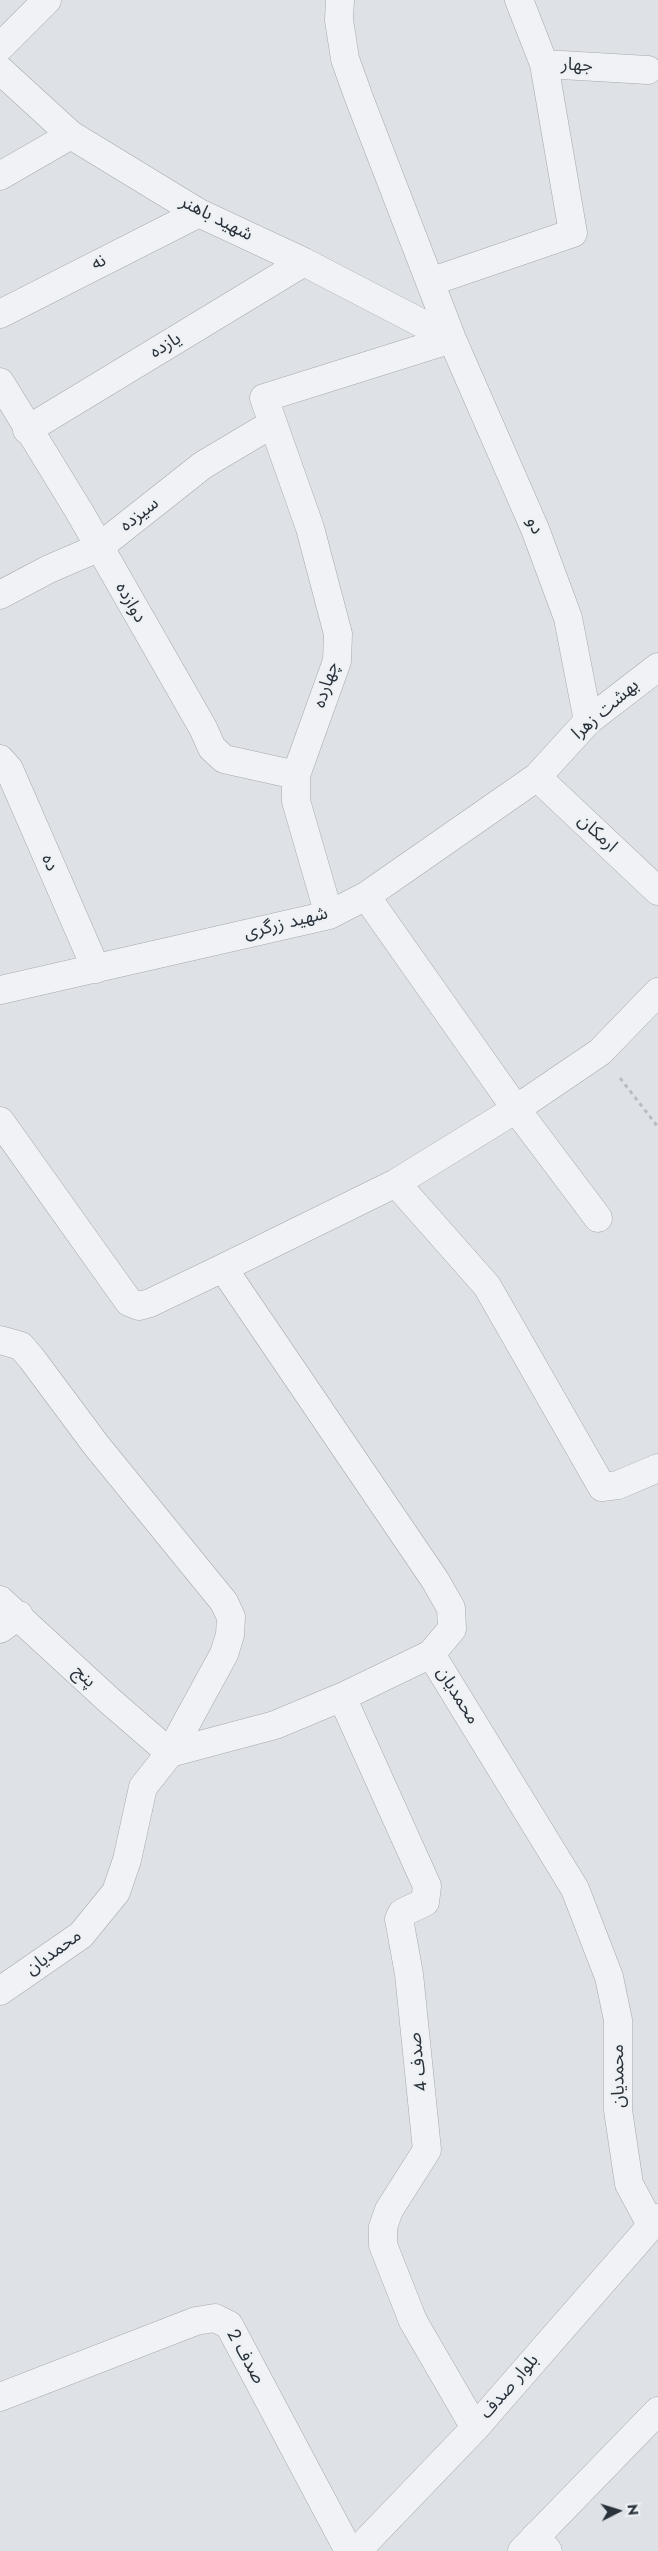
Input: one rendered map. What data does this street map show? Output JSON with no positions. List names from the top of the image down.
{
  "streets": {
    "street": [
      "جهار",
      "شهید باهنر",
      "نه",
      "یازده",
      "سیزده",
      "دو",
      "دوازده",
      "چهارده",
      "بهشت زهرا",
      "ارمکان",
      "ده",
      "شهید زرگری",
      "پنج",
      "محمدیان",
      "صدف 4",
      "صدف 2",
      "بلوار صدف"
    ]
  },
  "crossings": [
    ["شهید باهنر", "نه"],
    ["شهید باهنر", "یازده"],
    ["شهید باهنر", "دو"],
    ["شهید باهنر", "چهارده"],
    ["یازده", "دوازده"],
    ["سیزده", "دوازده"],
    ["سیزده", "چهارده"],
    ["دو", "چهارده"],
    ["دو", "بهشت زهرا"],
    ["دوازده", "چهارده"],
    ["چهارده", "شهید زرگری"],
    ["بهشت زهرا", "ارمکان"],
    ["بهشت زهرا", "شهید زرگری"],
    ["ارمکان", "شهید زرگری"],
    ["ده", "شهید زرگری"],
    ["پنج", "محمدیان"],
    ["محمدیان", "صدف 4"],
    ["محمدیان", "بلوار صدف"],
    ["صدف 4", "بلوار صدف"]
  ],
  "north": "right"
}
